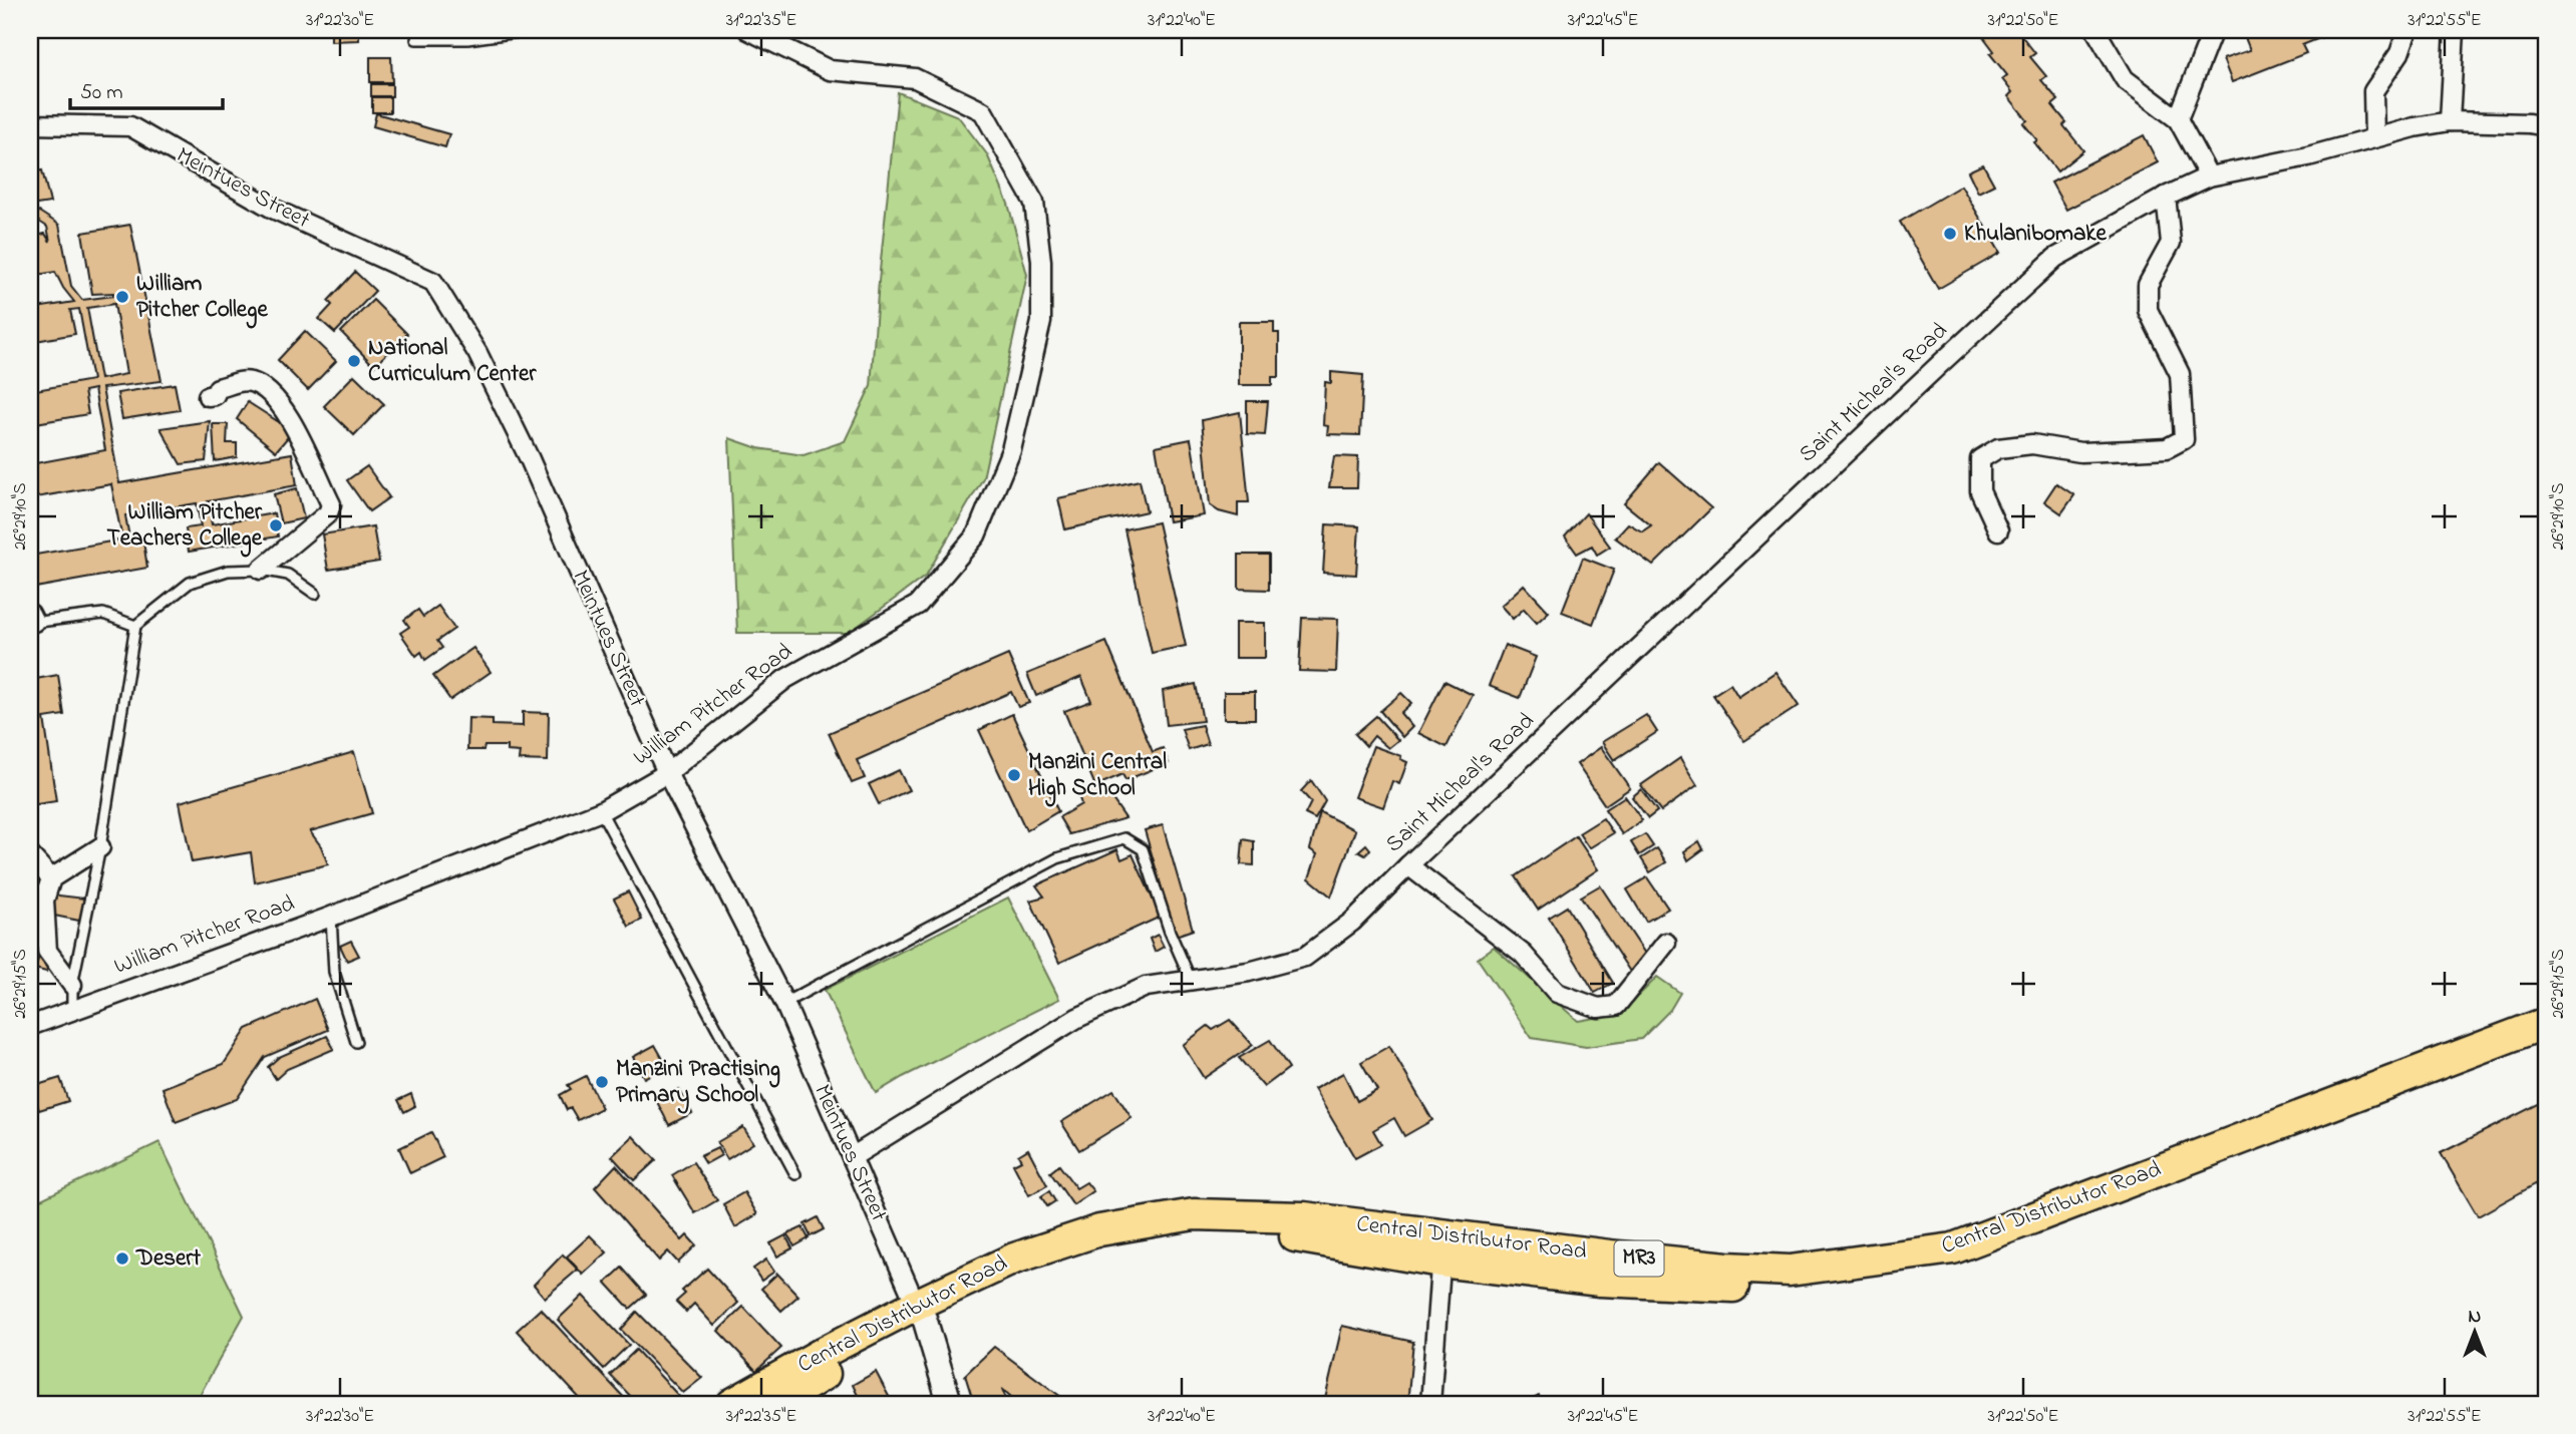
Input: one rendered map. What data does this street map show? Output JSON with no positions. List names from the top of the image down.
{
  "streets": {
    "highway": ["Central Distributor Road", "MR3"],
    "street": ["Meintues Street", "Saint Micheal's Road", "William Pitcher Road"]
  },
  "crossings": [
    ["Meintues Street", "Saint Micheal's Road"],
    ["Meintues Street", "William Pitcher Road"],
    ["Meintues Street", "Central Distributor Road"]
  ],
  "places": [
    "Khulanibomake",
    "William Pitcher College",
    "National Curriculum Center",
    "William Pitcher Teachers College",
    "Manzini Central High School",
    "Manzini Practising Primary School",
    "Desert"
  ],
  "scale_bar": "50 m",
  "north": "top",
  "coordinates": [
    "31°22'30\"E",
    "31°22'35\"E",
    "31°22'40\"E",
    "31°22'45\"E",
    "31°22'50\"E",
    "31°22'55\"E",
    "26°29'10\"S",
    "26°29'15\"S"
  ]
}
